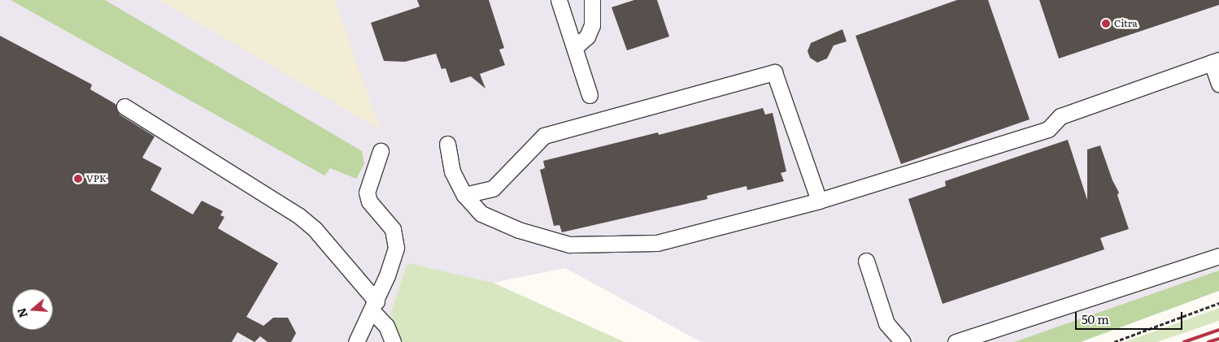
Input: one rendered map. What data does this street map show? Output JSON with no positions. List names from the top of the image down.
{
  "places": ["Citra", "VPK"],
  "scale_bar": "50 m",
  "north": "left"
}
